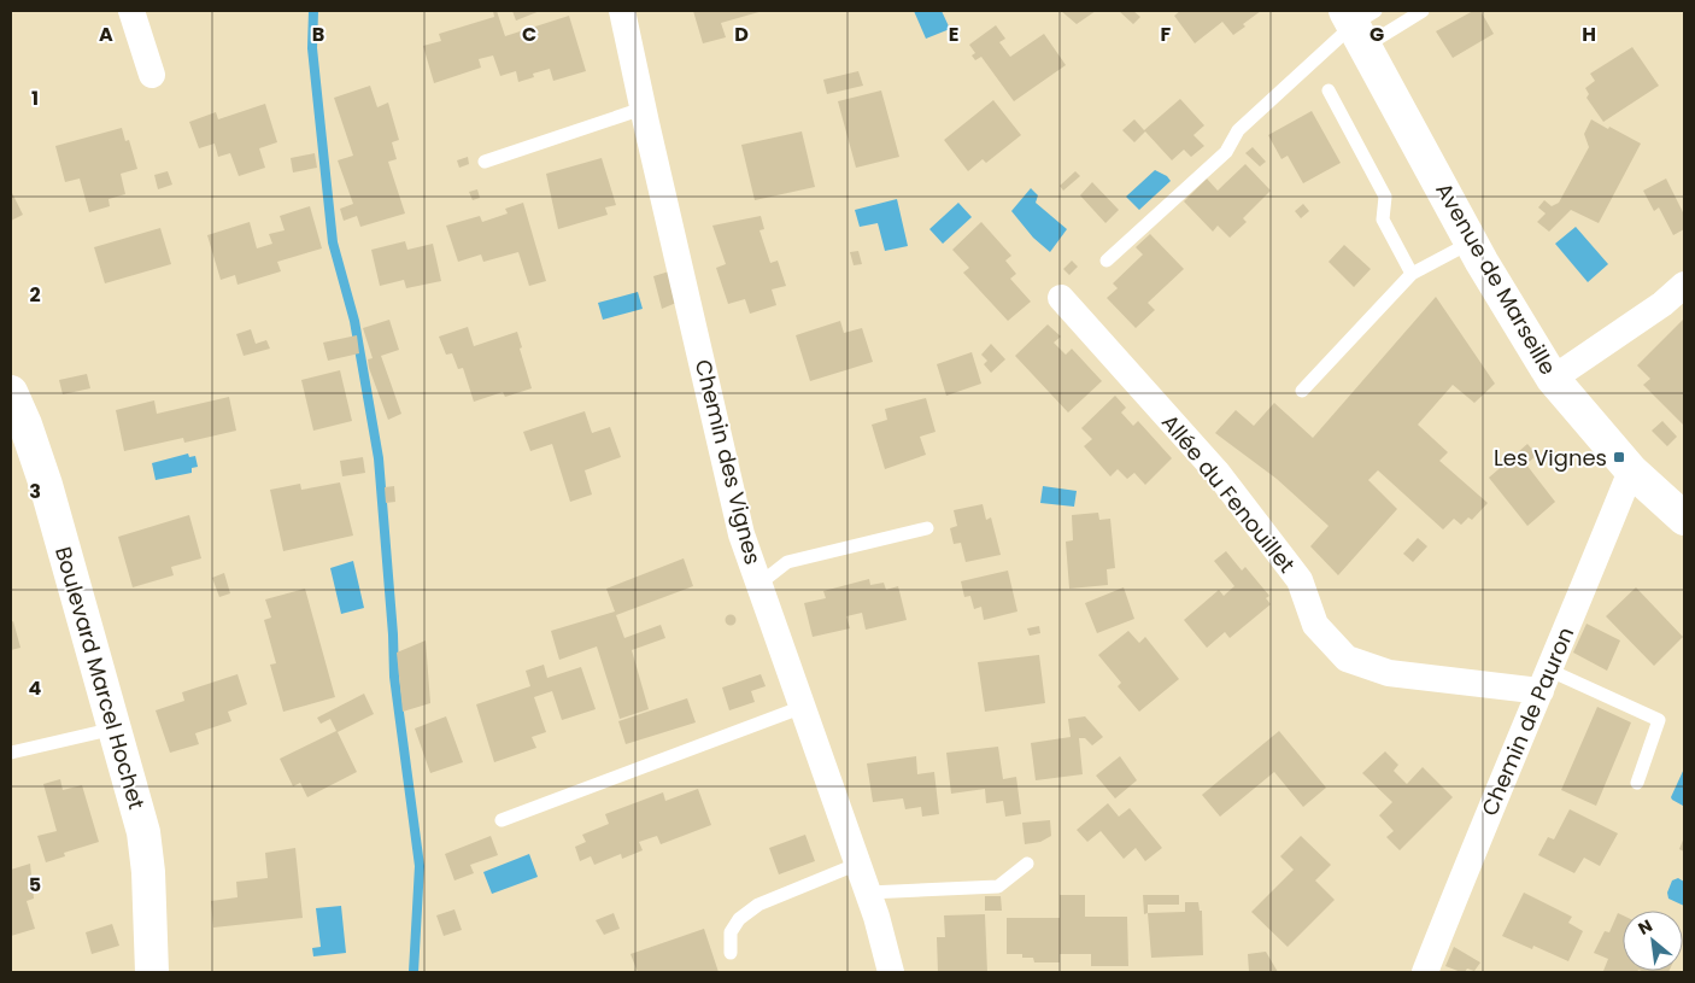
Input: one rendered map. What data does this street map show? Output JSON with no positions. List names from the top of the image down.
{
  "streets": {
    "street": [
      "Avenue de Marseille",
      "Chemin des Vignes",
      "Allée du Fenouillet",
      "Boulevard Marcel Hochet",
      "Chemin de Pauron"
    ]
  },
  "crossings": [
    ["Avenue de Marseille", "Chemin de Pauron"],
    ["Allée du Fenouillet", "Chemin de Pauron"]
  ],
  "places": {
    "transit": ["Les Vignes"]
  },
  "north": "top left",
  "grid": {
    "columns": [
      "A",
      "B",
      "C",
      "D",
      "E",
      "F",
      "G",
      "H"
    ],
    "rows": [
      "1",
      "2",
      "3",
      "4",
      "5"
    ]
  }
}
